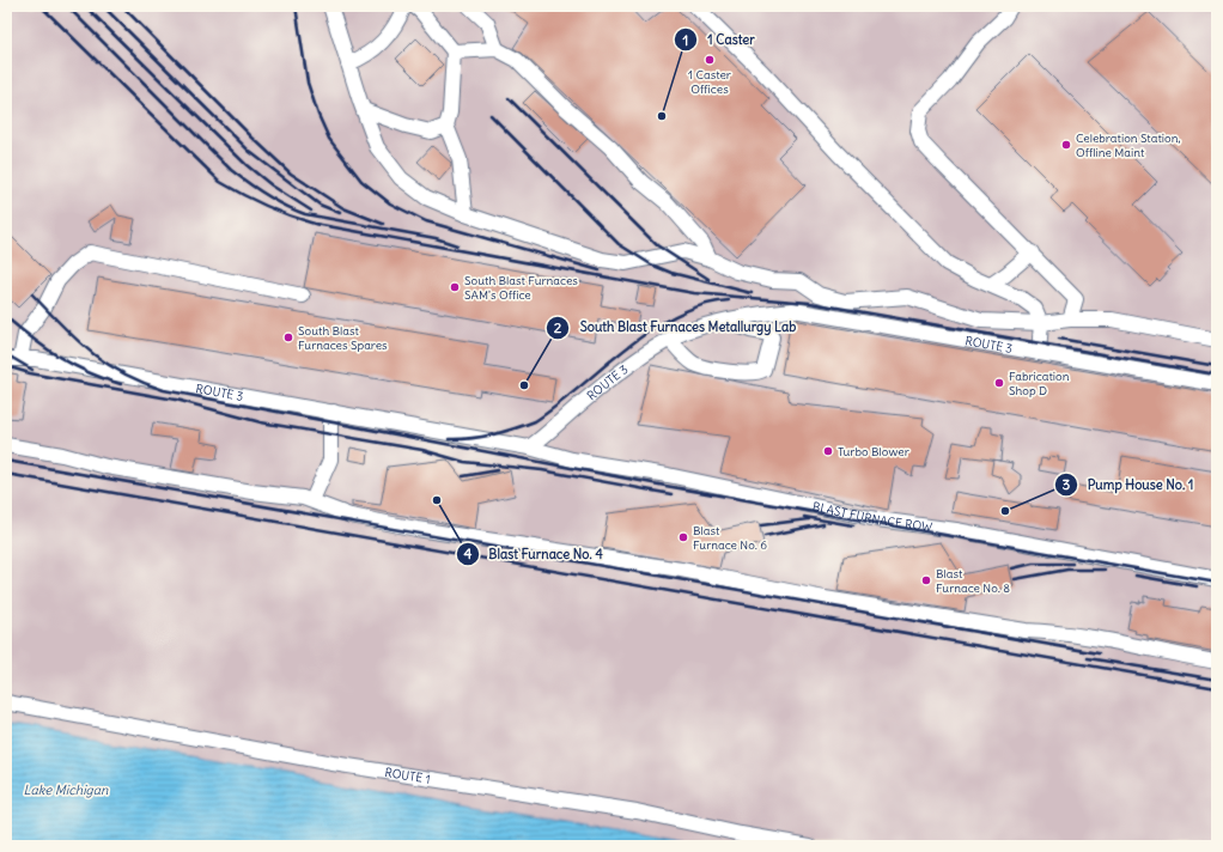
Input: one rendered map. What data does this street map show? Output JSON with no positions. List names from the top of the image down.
{
  "streets": {
    "street": ["ROUTE 3", "BLAST FURNACE ROW", "ROUTE 1"]
  },
  "crossings": [
    ["ROUTE 3", "BLAST FURNACE ROW"]
  ],
  "water": ["Lake Michigan"],
  "places": [
    "1 Caster Offices",
    "1 Caster",
    "Celebration Station, Offline Maint",
    "South Blast Furnaces SAM's Office",
    "South Blast Furnaces Spares",
    "Fabrication Shop D",
    "South Blast Furnaces Metallurgy Lab",
    "Turbo Blower",
    "Blast Furnace No. 4",
    "Pump House No. 1",
    "Blast Furnace No. 6",
    "Blast Furnace No. 8"
  ]
}
